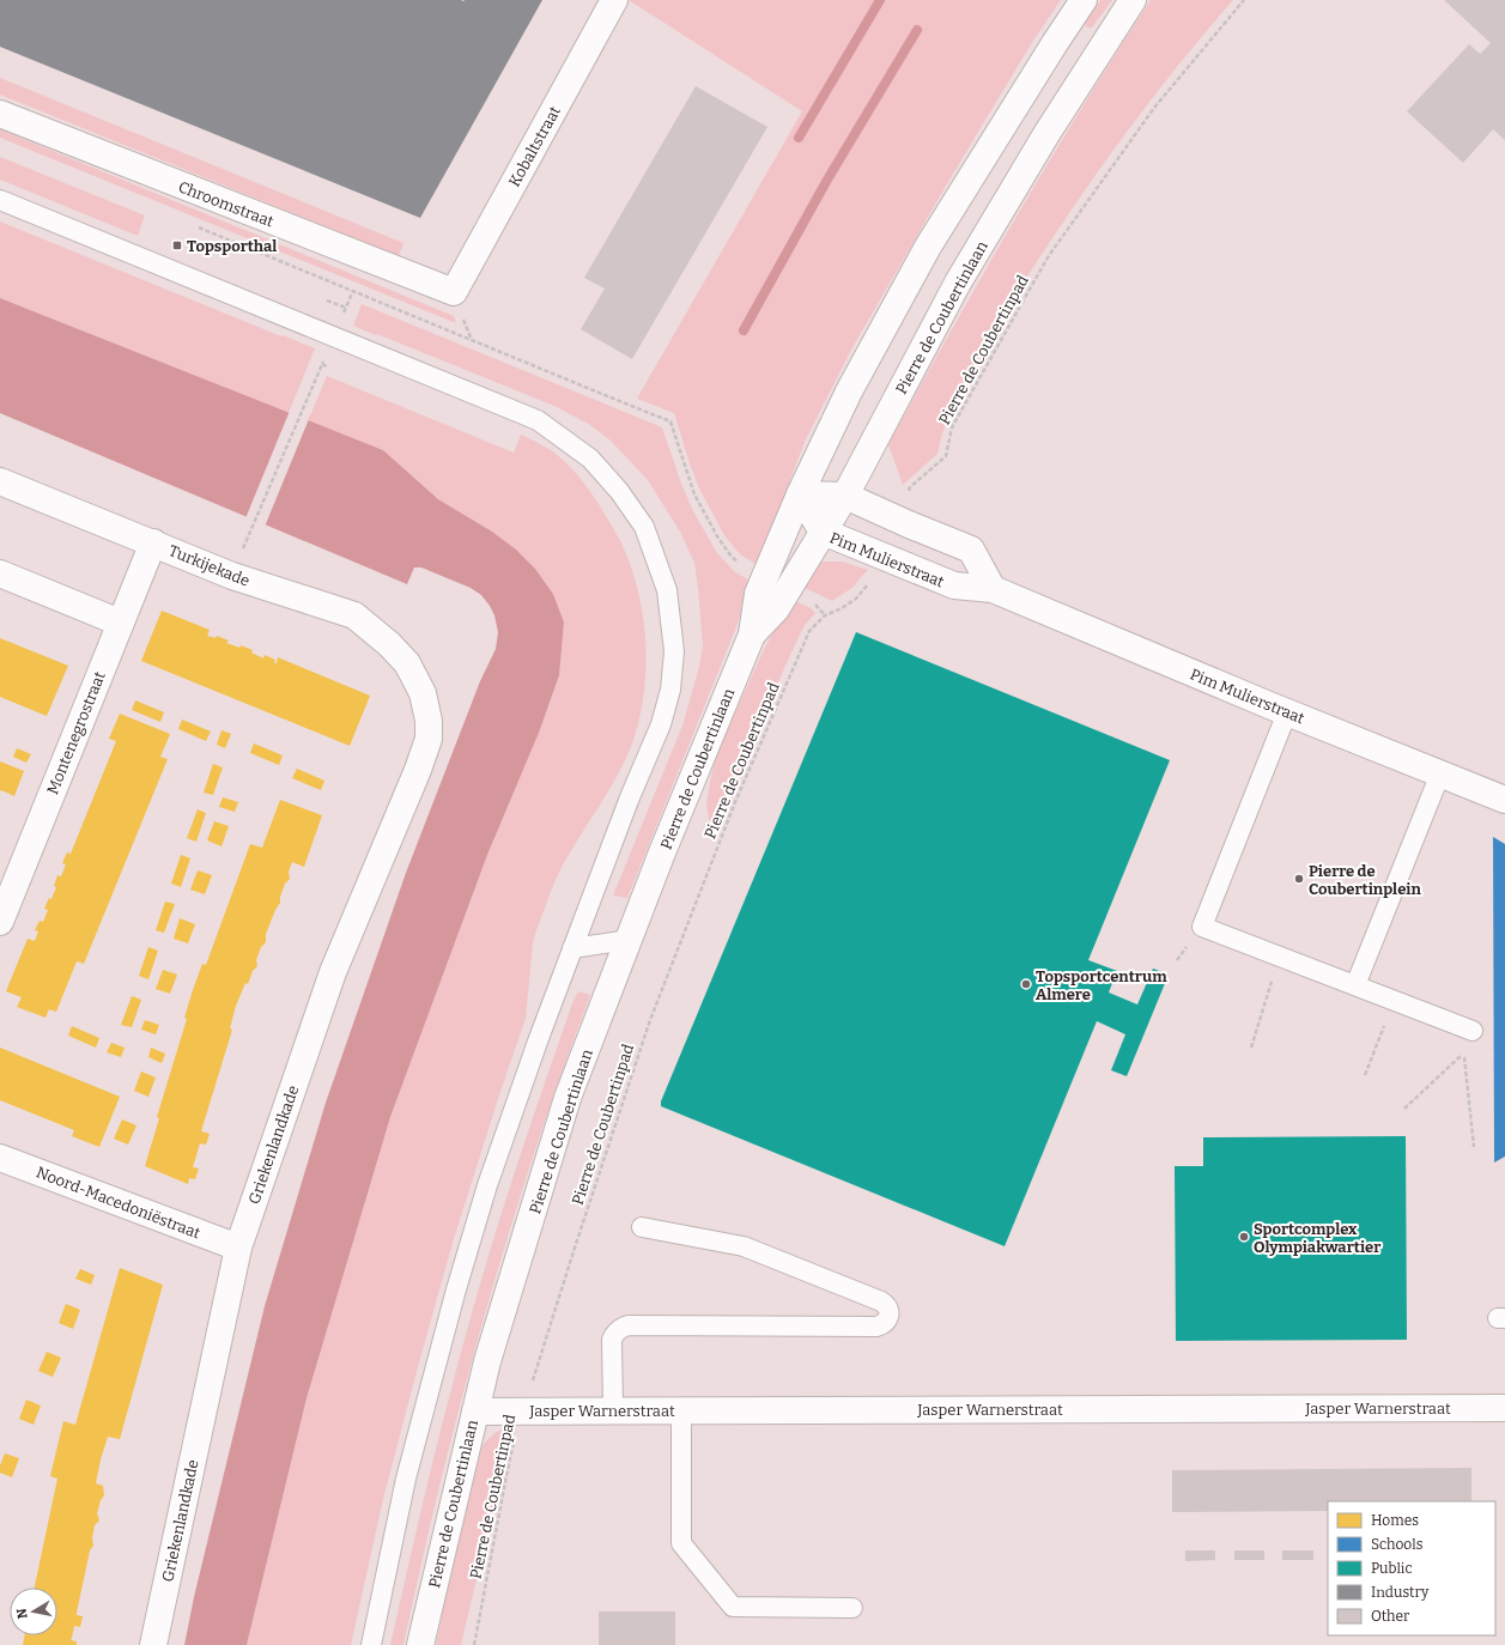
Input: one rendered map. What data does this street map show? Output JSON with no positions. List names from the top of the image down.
{
  "streets": {
    "street": [
      "Kobaltstraat",
      "Chroomstraat",
      "Pierre de Coubertinlaan",
      "Pim Mulierstraat",
      "Turkijekade",
      "Montenegrostraat",
      "Griekenlandkade",
      "Noord-Macedoniëstraat",
      "Jasper Warnerstraat"
    ],
    "path": ["Pierre de Coubertinpad"]
  },
  "crossings": [
    ["Kobaltstraat", "Chroomstraat"],
    ["Pierre de Coubertinlaan", "Pim Mulierstraat"],
    ["Pierre de Coubertinlaan", "Jasper Warnerstraat"],
    ["Pierre de Coubertinpad", "Pim Mulierstraat"],
    ["Pierre de Coubertinpad", "Jasper Warnerstraat"],
    ["Turkijekade", "Montenegrostraat"],
    ["Turkijekade", "Griekenlandkade"],
    ["Griekenlandkade", "Noord-Macedoniëstraat"]
  ],
  "places": {
    "transit": ["Topsporthal"],
    "other": ["Pierre de Coubertinplein", "Topsportcentrum Almere", "Sportcomplex Olympiakwartier"]
  },
  "legend": [
    "Homes",
    "Schools",
    "Public",
    "Industry",
    "Other"
  ],
  "north": "left"
}
